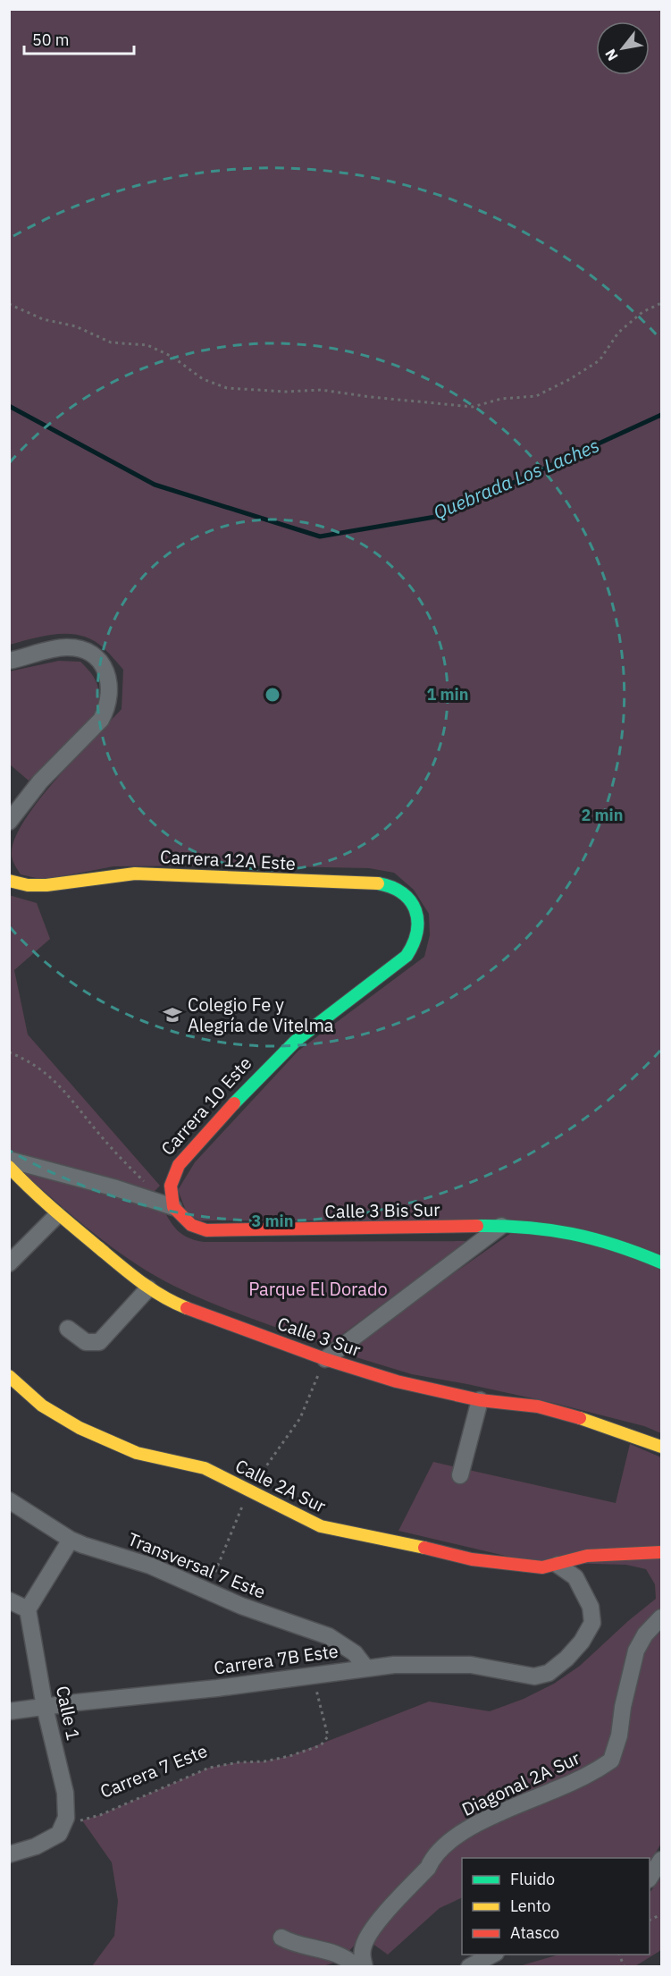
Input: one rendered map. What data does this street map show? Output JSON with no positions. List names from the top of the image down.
{
  "streets": {
    "street": [
      "Carrera 12A Este",
      "Carrera 10 Este",
      "Calle 3 Bis Sur",
      "Calle 3 Sur",
      "Calle 2A Sur",
      "Transversal 7 Este",
      "Carrera 7B Este",
      "Calle 1",
      "Diagonal 2A Sur"
    ],
    "path": ["Carrera 7 Este"]
  },
  "crossings": [
    ["Carrera 12A Este", "Carrera 10 Este"],
    ["Carrera 10 Este", "Calle 3 Bis Sur"],
    ["Calle 2A Sur", "Carrera 7B Este"],
    ["Transversal 7 Este", "Carrera 7B Este"],
    ["Carrera 7B Este", "Calle 1"],
    ["Carrera 7B Este", "Carrera 7 Este"],
    ["Calle 1", "Carrera 7 Este"]
  ],
  "water": ["Quebrada Los Laches"],
  "parks": ["Parque El Dorado"],
  "places": {
    "school or university": ["Colegio Fe y Alegría de Vitelma"]
  },
  "legend": ["Fluido", "Lento", "Atasco"],
  "scale_bar": "50 m",
  "north": "bottom left",
  "rings": ["1 min", "2 min", "3 min"]
}
